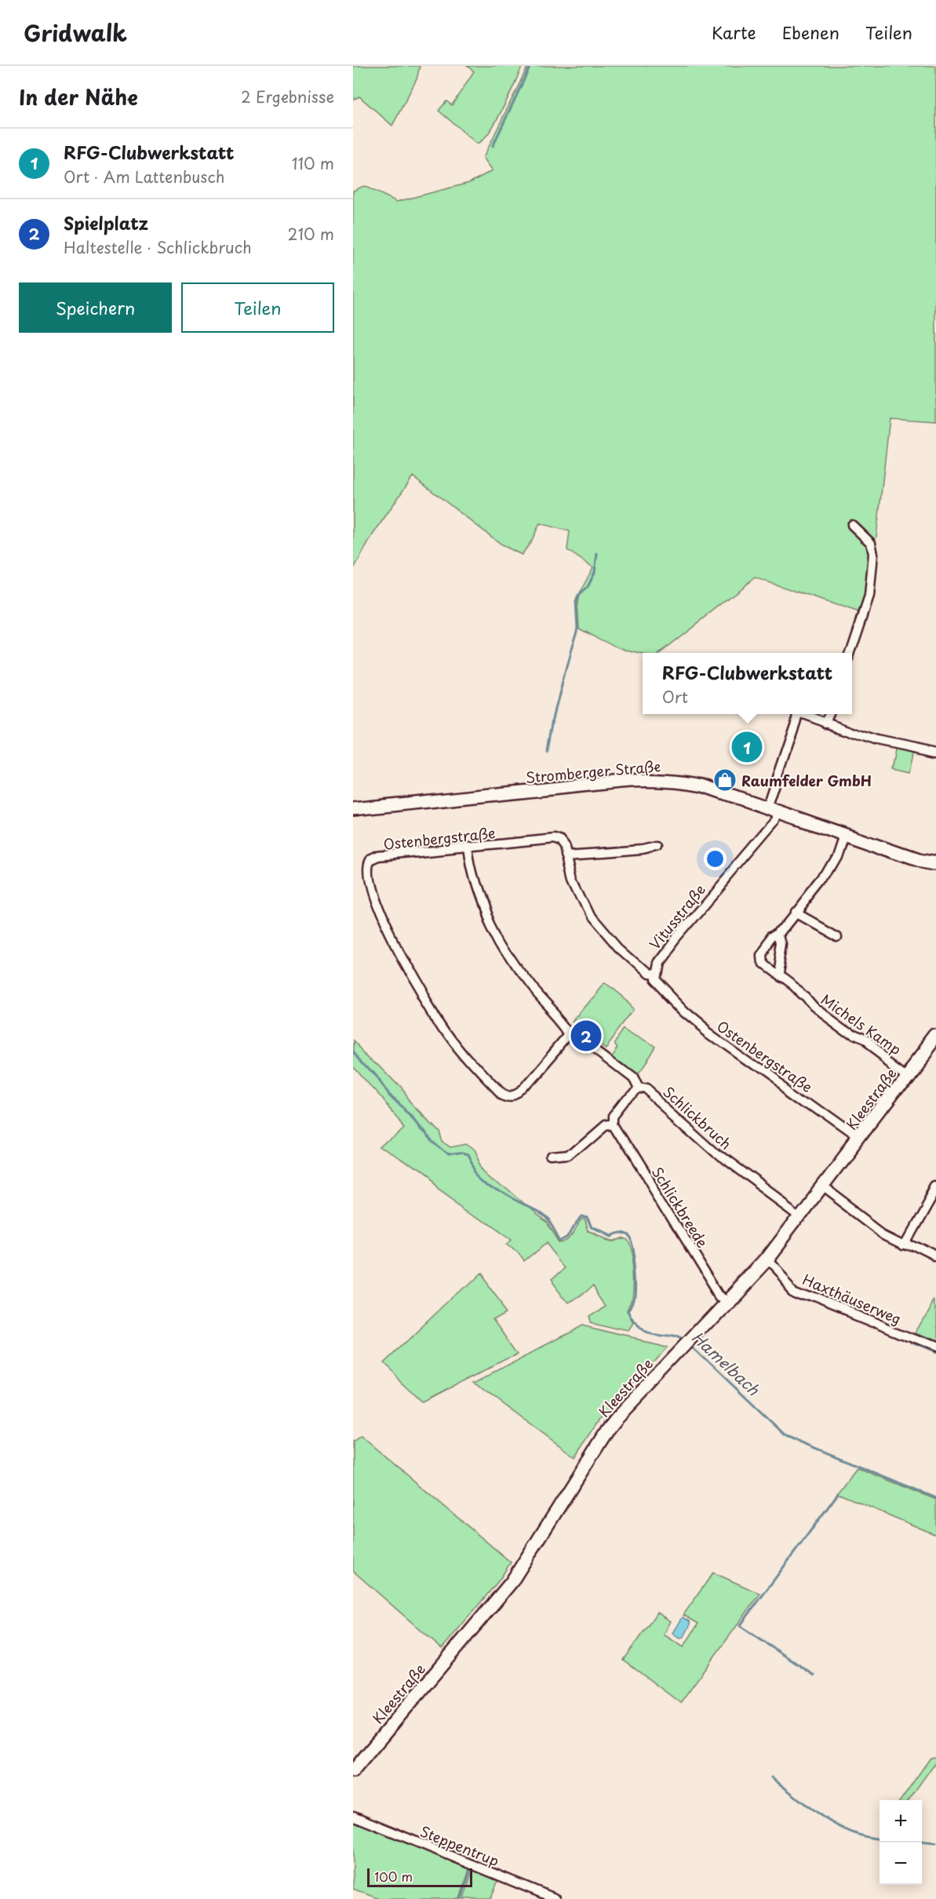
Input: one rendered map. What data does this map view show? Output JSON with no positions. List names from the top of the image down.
{
  "streets": {
    "street": [
      "Stromberger Straße",
      "Ostenbergstraße",
      "Vitusstraße",
      "Michels Kamp",
      "Kleestraße",
      "Schlickbruch",
      "Schlickbreede",
      "Haxthäuserweg",
      "Steppentrup"
    ]
  },
  "crossings": [
    ["Stromberger Straße", "Vitusstraße"],
    ["Stromberger Straße", "Michels Kamp"],
    ["Ostenbergstraße", "Vitusstraße"],
    ["Ostenbergstraße", "Kleestraße"],
    ["Ostenbergstraße", "Schlickbruch"],
    ["Michels Kamp", "Kleestraße"],
    ["Kleestraße", "Schlickbruch"],
    ["Kleestraße", "Schlickbreede"],
    ["Kleestraße", "Haxthäuserweg"]
  ],
  "water": ["Hamelbach"],
  "places": {
    "shop": ["Raumfelder GmbH"]
  },
  "scale_bar": "100 m",
  "page": {
    "header": "Gridwalk",
    "nav": ["Karte", "Ebenen", "Teilen"],
    "heading": ["In der Nähe", "2 Ergebnisse"],
    "list": [
      {
        "mark": "1",
        "name": "RFG-Clubwerkstatt",
        "note": "Ort · Am Lattenbusch",
        "value": "110 m"
      },
      {
        "mark": "2",
        "name": "Spielplatz",
        "note": "Haltestelle · Schlickbruch",
        "value": "210 m"
      }
    ],
    "buttons": ["Speichern", "Teilen"],
    "popup": ["RFG-Clubwerkstatt", "Ort"],
    "pins": ["1", "2"],
    "map_buttons": ["+", "−"],
    "scale": "100 m"
  }
}
